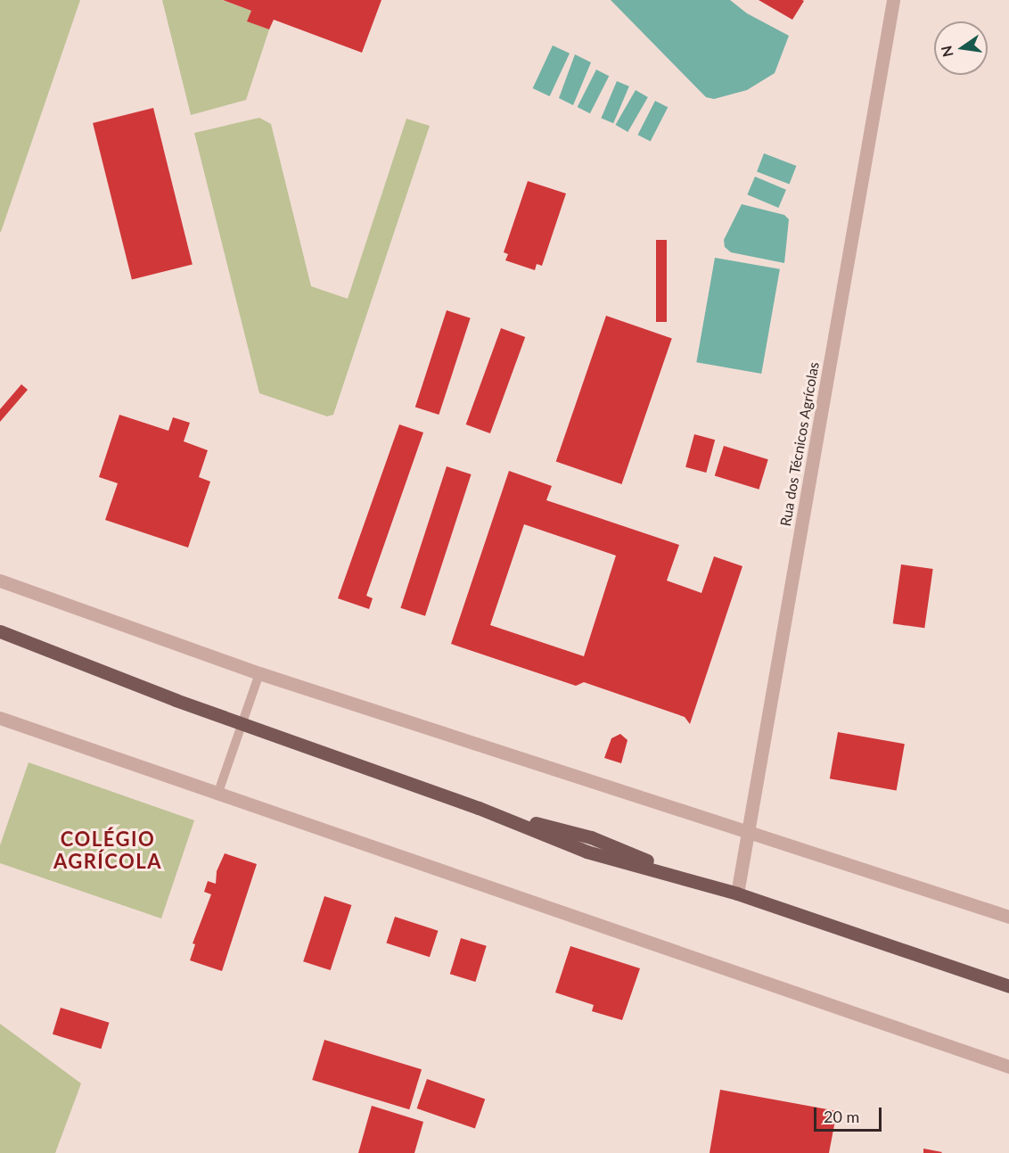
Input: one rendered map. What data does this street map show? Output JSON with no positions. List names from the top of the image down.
{
  "streets": {
    "street": ["Rua dos Técnicos Agrícolas"]
  },
  "districts": ["COLÉGIO AGRÍCOLA"],
  "scale_bar": "20 m",
  "north": "left"
}
